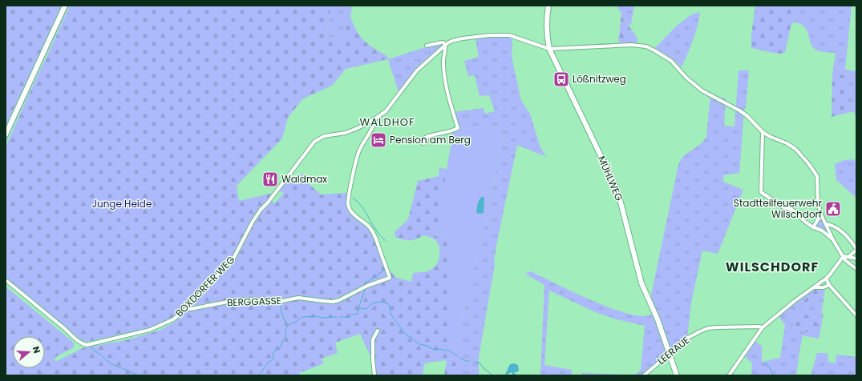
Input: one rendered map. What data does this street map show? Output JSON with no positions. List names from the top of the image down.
{
  "streets": {
    "street": [
      "MÜHLWEG",
      "BOXDORFER WEG",
      "BERGGASSE",
      "LEERAUE"
    ]
  },
  "crossings": [
    ["MÜHLWEG", "LEERAUE"],
    ["BOXDORFER WEG", "BERGGASSE"]
  ],
  "districts": ["WALDHOF", "WILSCHDORF"],
  "parks": ["Junge Heide"],
  "places": {
    "bus stop": ["Lößnitzweg"],
    "hotel": ["Pension am Berg"],
    "restaurant": ["Waldmax"],
    "public building": ["Stadtteilfeuerwehr Wilschdorf"]
  },
  "north": "right"
}
